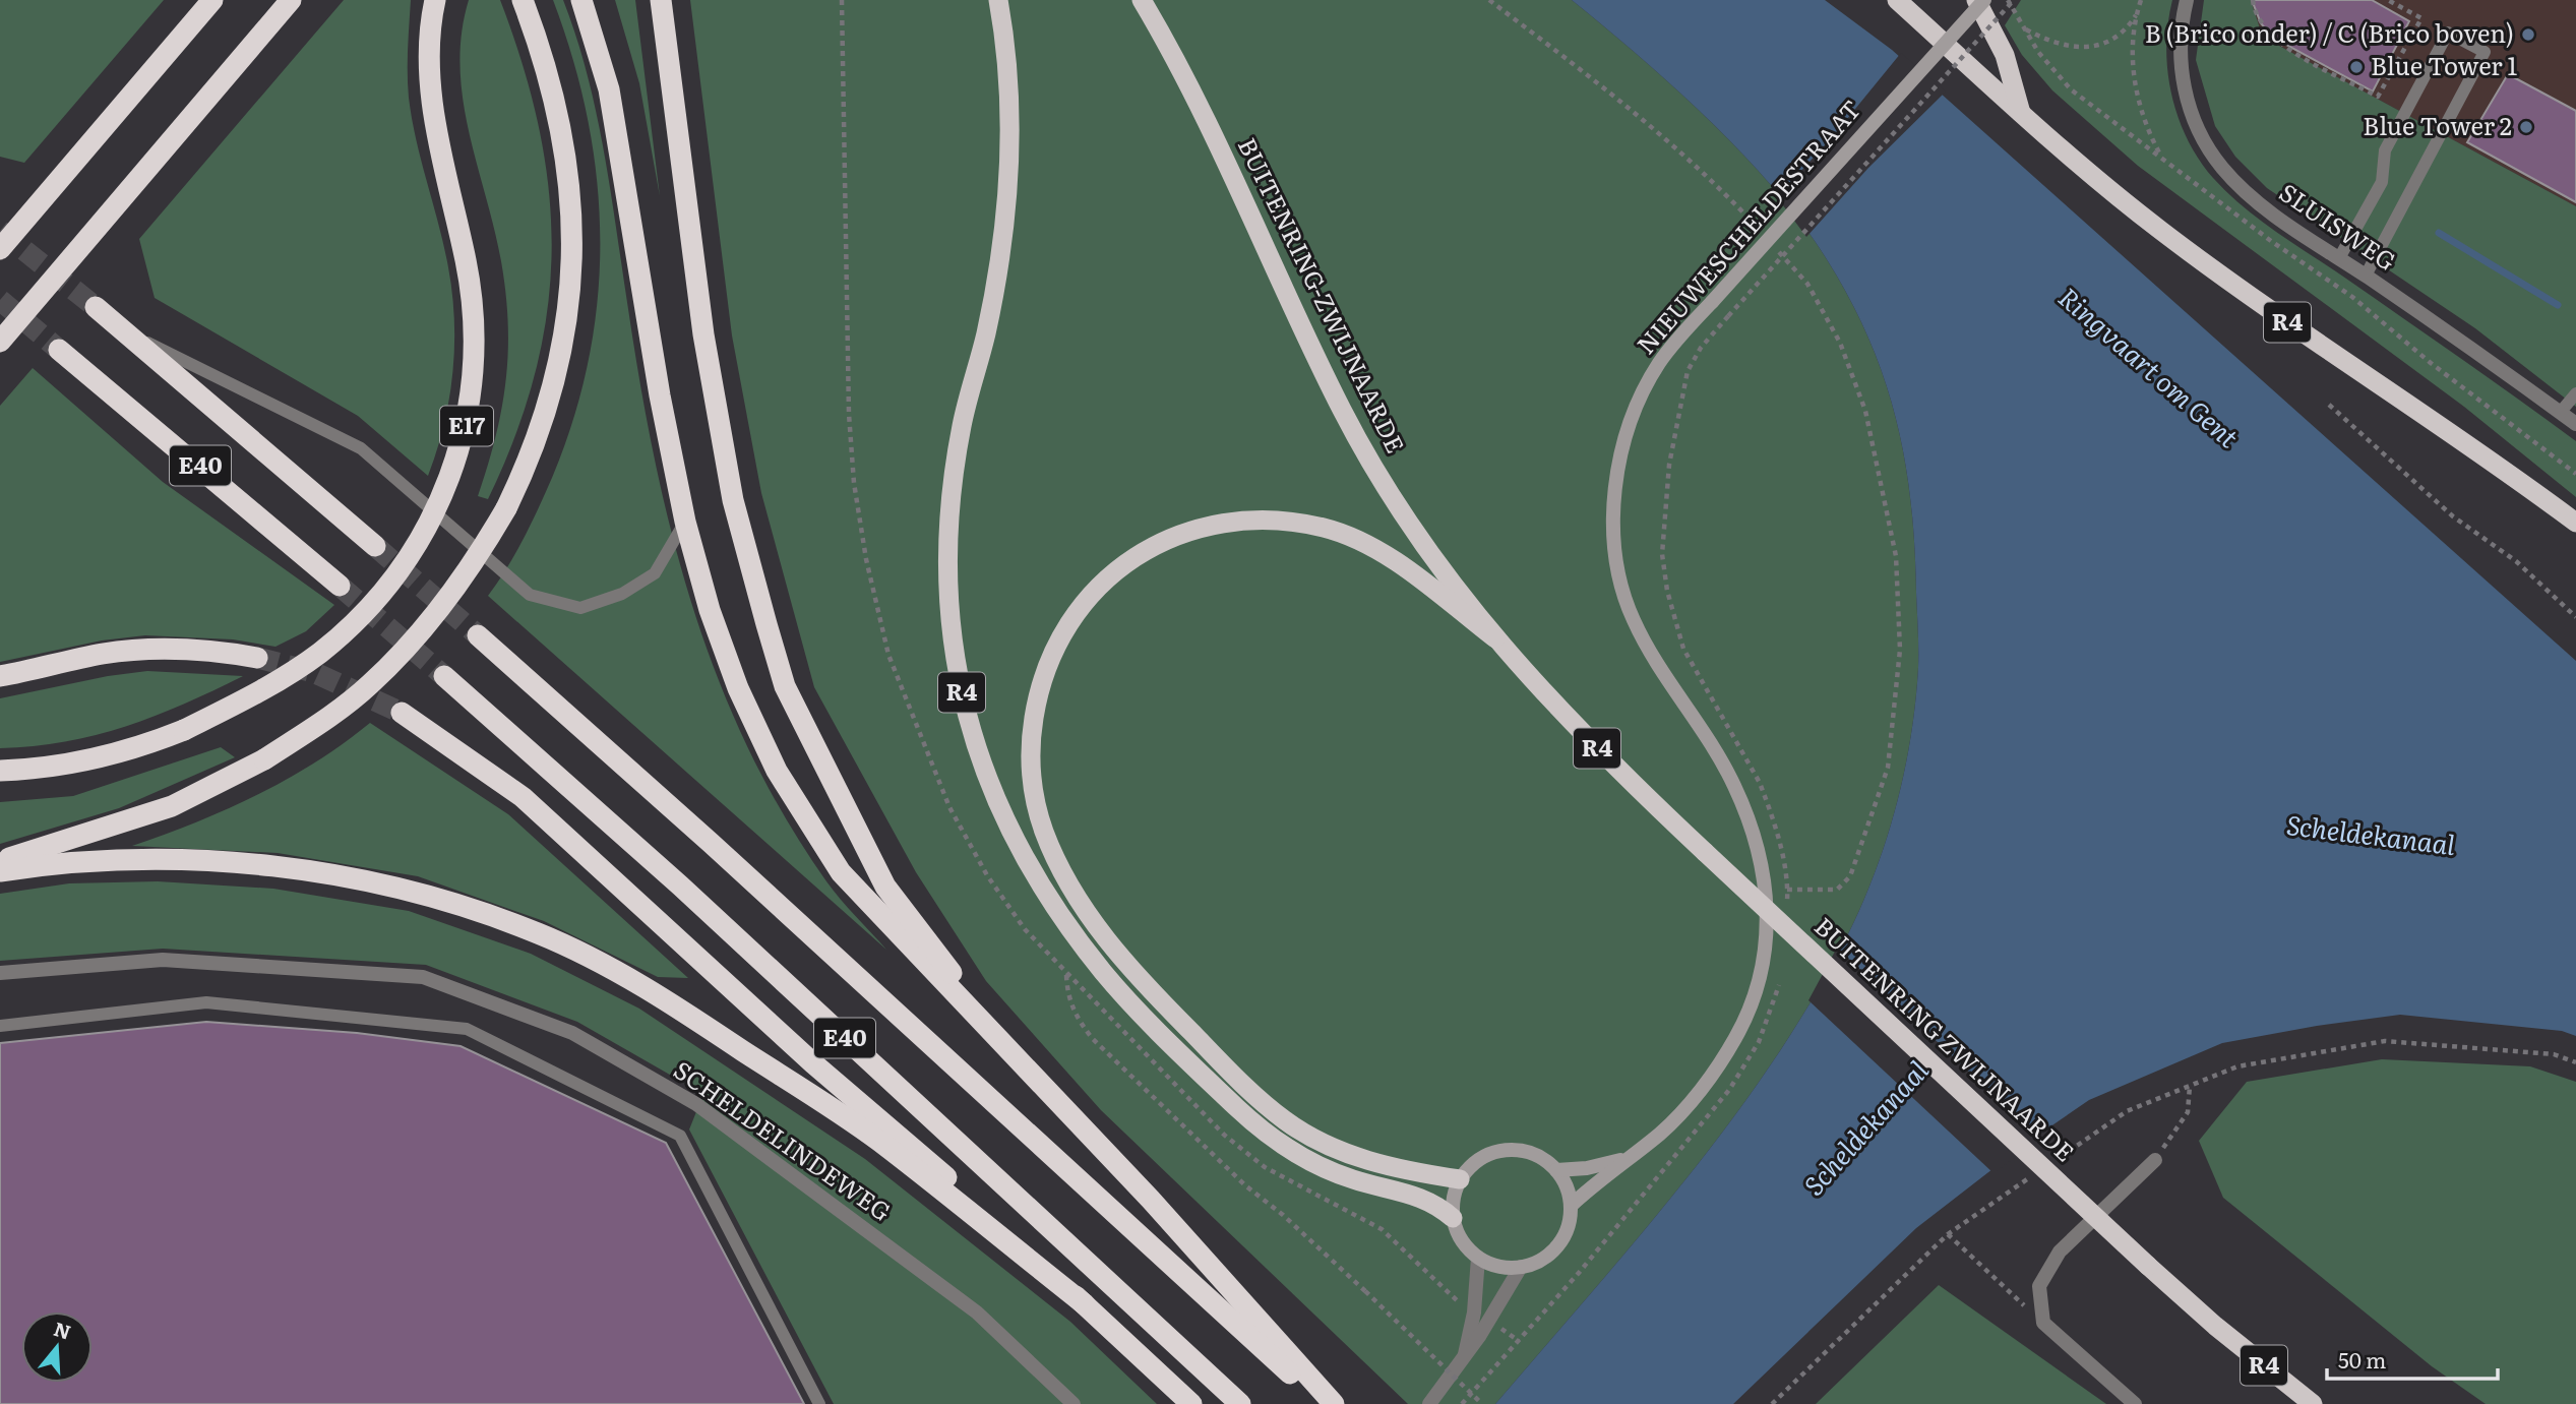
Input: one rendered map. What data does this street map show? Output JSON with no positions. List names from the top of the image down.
{
  "streets": {
    "highway": [
      "BUITENRING-ZWIJNAARDE",
      "R4",
      "E17",
      "E40",
      "BUITENRING ZWIJNAARDE"
    ],
    "main road": ["NIEUWESCHELDESTRAAT"],
    "street": ["SLUISWEG", "SCHELDELINDEWEG"]
  },
  "crossings": [
    ["NIEUWESCHELDESTRAAT", "R4"],
    ["BUITENRING-ZWIJNAARDE", "R4"],
    ["BUITENRING-ZWIJNAARDE", "BUITENRING ZWIJNAARDE"]
  ],
  "water": ["Ringvaart om Gent", "Scheldekanaal"],
  "places": ["B (Brico onder) / C (Brico boven)", "Blue Tower 1", "Blue Tower 2"],
  "scale_bar": "50 m",
  "north": "top"
}
